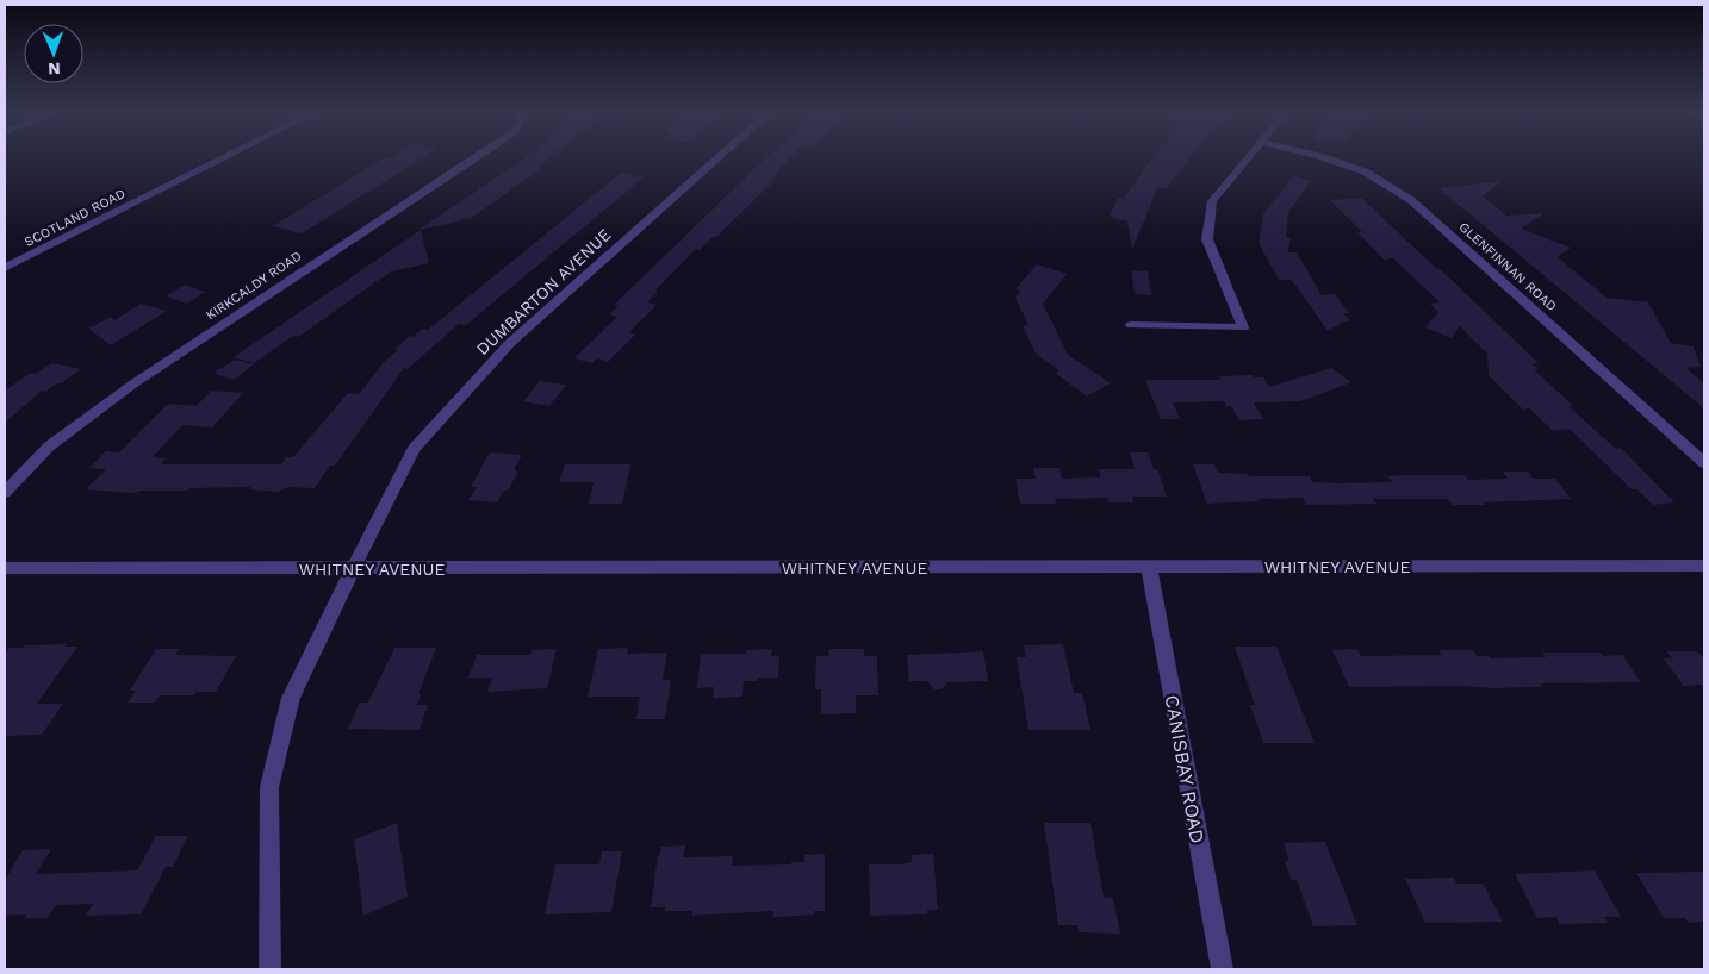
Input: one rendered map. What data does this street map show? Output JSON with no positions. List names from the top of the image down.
{
  "streets": {
    "street": [
      "SCOTLAND ROAD",
      "GLENFINNAN ROAD",
      "KIRKCALDY ROAD",
      "DUMBARTON AVENUE",
      "WHITNEY AVENUE",
      "CANISBAY ROAD"
    ]
  },
  "crossings": [
    ["DUMBARTON AVENUE", "WHITNEY AVENUE"],
    ["WHITNEY AVENUE", "CANISBAY ROAD"]
  ],
  "north": "bottom"
}
